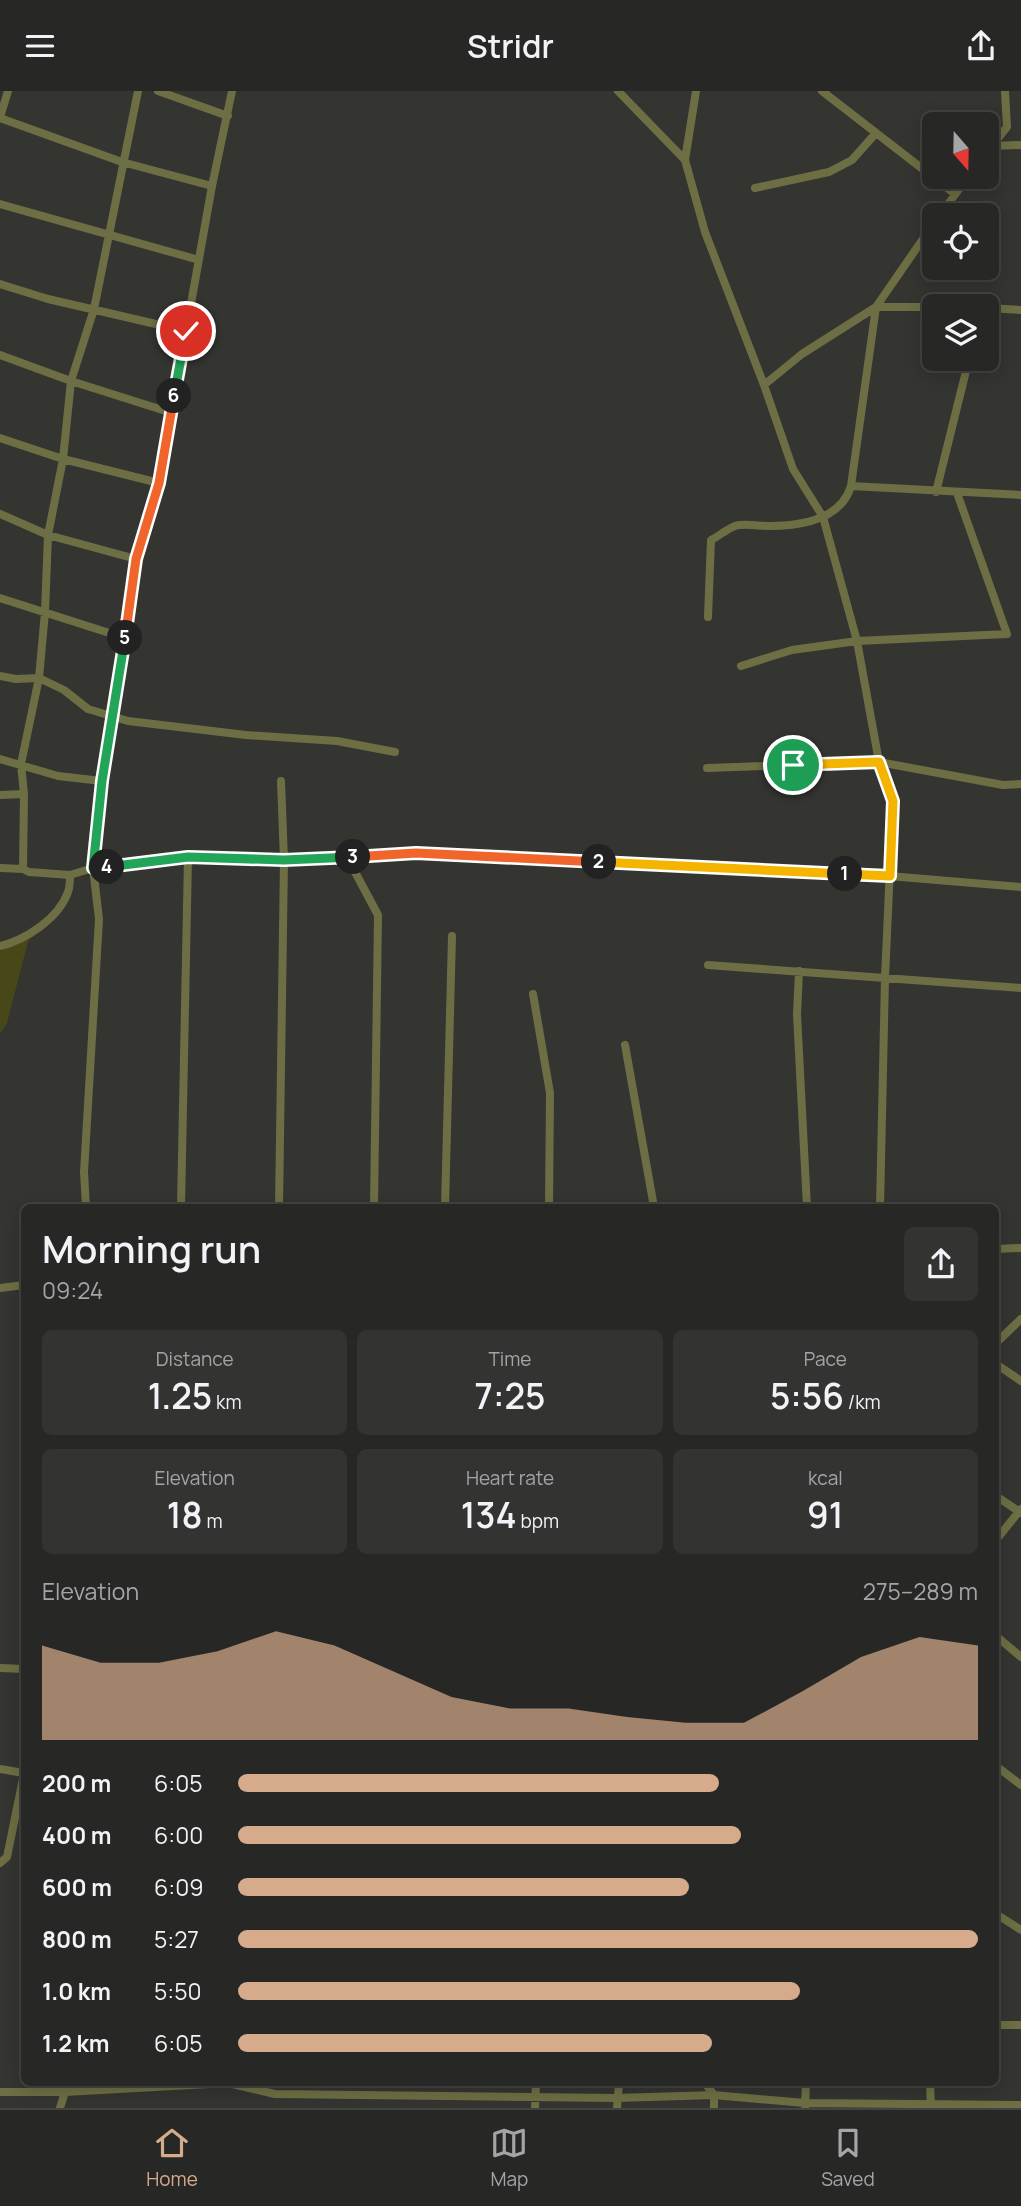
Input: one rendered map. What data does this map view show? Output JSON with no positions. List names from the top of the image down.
{
  "north": "bottom",
  "page": {
    "header": "Stridr",
    "pins": [
      "6",
      "5",
      "3",
      "2",
      "4",
      "1"
    ],
    "heading": ["Morning run", "09:24"],
    "stats": [
      ["Distance", "1.25 km"],
      ["Time", "7:25"],
      ["Pace", "5:56 /km"],
      ["Elevation", "18 m"],
      ["Heart rate", "134 bpm"],
      ["kcal", "91"]
    ],
    "chart": ["Elevation", "275–289 m"],
    "list": [
      {
        "name": "200 m",
        "note": "6:05"
      },
      {
        "name": "400 m",
        "note": "6:00"
      },
      {
        "name": "600 m",
        "note": "6:09"
      },
      {
        "name": "800 m",
        "note": "5:27"
      },
      {
        "name": "1.0 km",
        "note": "5:50"
      },
      {
        "name": "1.2 km",
        "note": "6:05"
      }
    ],
    "tabs": ["Home", "Map", "Saved"]
  }
}
